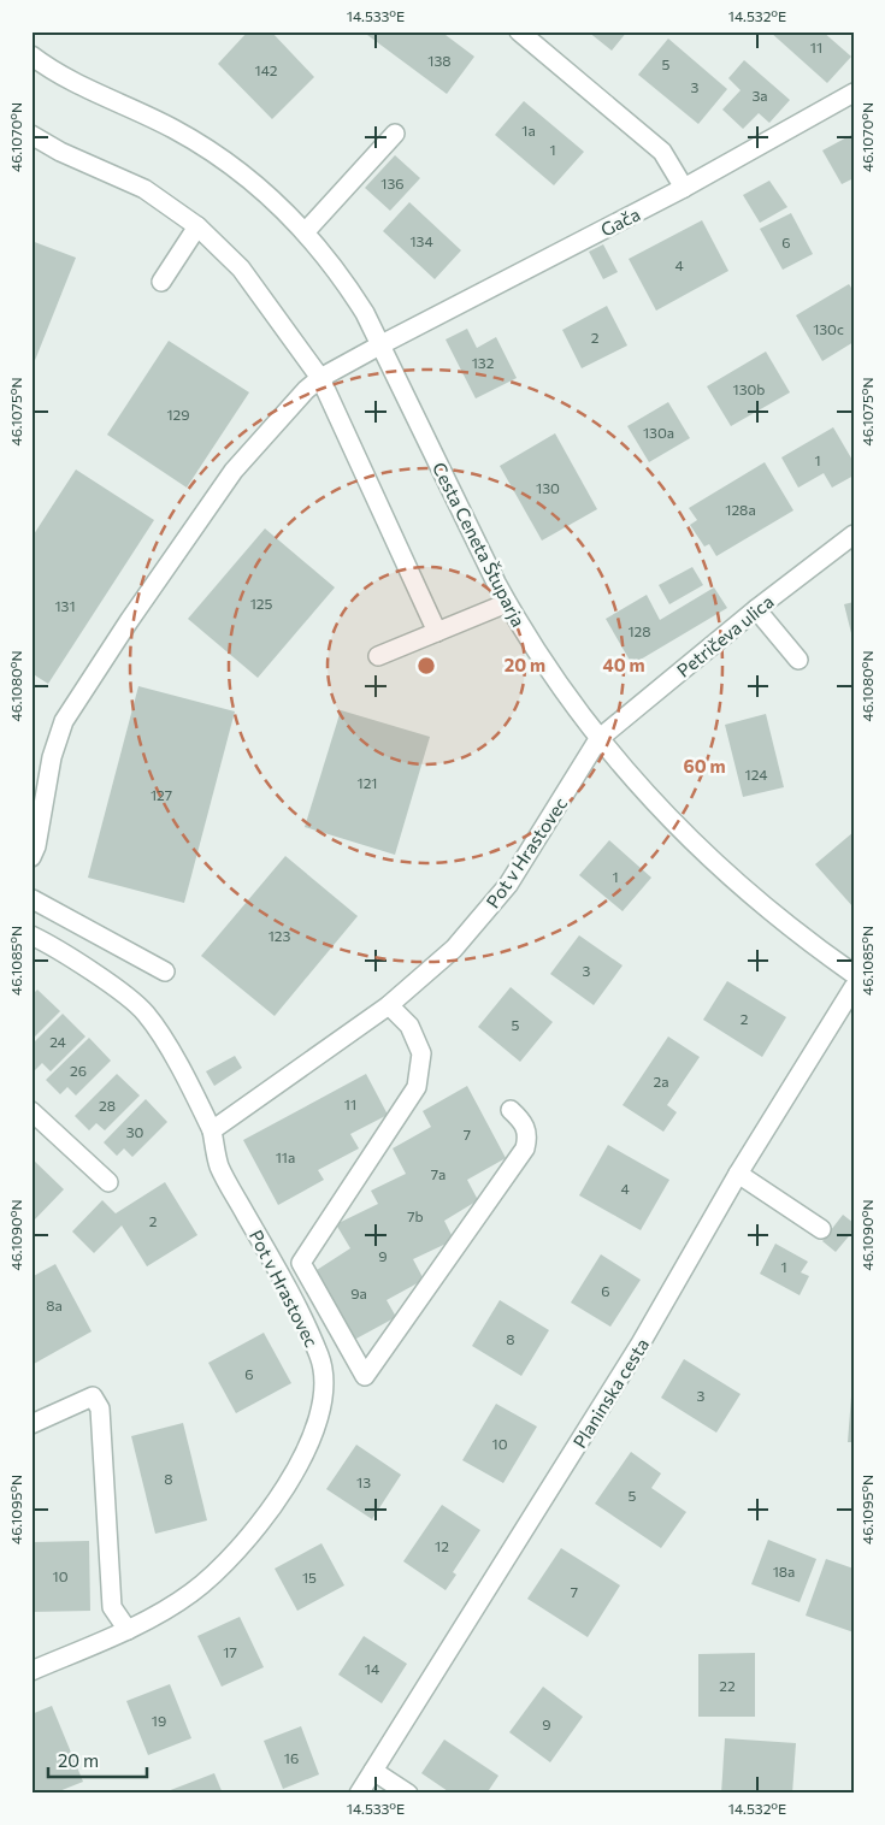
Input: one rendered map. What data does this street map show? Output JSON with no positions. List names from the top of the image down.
{
  "streets": {
    "street": [
      "Gača",
      "Cesta Ceneta Štuparja",
      "Petričeva ulica",
      "Pot v Hrastovec",
      "Planinska cesta"
    ]
  },
  "crossings": [
    ["Gača", "Cesta Ceneta Štuparja"],
    ["Cesta Ceneta Štuparja", "Petričeva ulica"],
    ["Cesta Ceneta Štuparja", "Pot v Hrastovec"],
    ["Petričeva ulica", "Pot v Hrastovec"]
  ],
  "house_numbers": [
    "11",
    "138",
    "5",
    "142",
    "3",
    "3a",
    "1a",
    "1",
    "136",
    "134",
    "6",
    "4",
    "130c",
    "2",
    "132",
    "130b",
    "129",
    "130a",
    "1",
    "130",
    "128a",
    "125",
    "131",
    "128",
    "124",
    "121",
    "127",
    "1",
    "123",
    "3",
    "2",
    "5",
    "24",
    "26",
    "2a",
    "11",
    "28",
    "30",
    "7",
    "11a",
    "7a",
    "4",
    "7b",
    "2",
    "9",
    "1",
    "6",
    "9a",
    "8a",
    "8",
    "6",
    "3",
    "10",
    "8",
    "13",
    "5",
    "12",
    "18a",
    "10",
    "15",
    "7",
    "17",
    "14",
    "22",
    "19",
    "9",
    "16"
  ],
  "scale_bar": "20 m",
  "coordinates": [
    "14.533°E",
    "14.532°E",
    "46.1070°N",
    "46.1075°N",
    "46.1080°N",
    "46.1085°N",
    "46.1090°N",
    "46.1095°N"
  ],
  "rings": ["20 m", "40 m", "60 m"]
}
